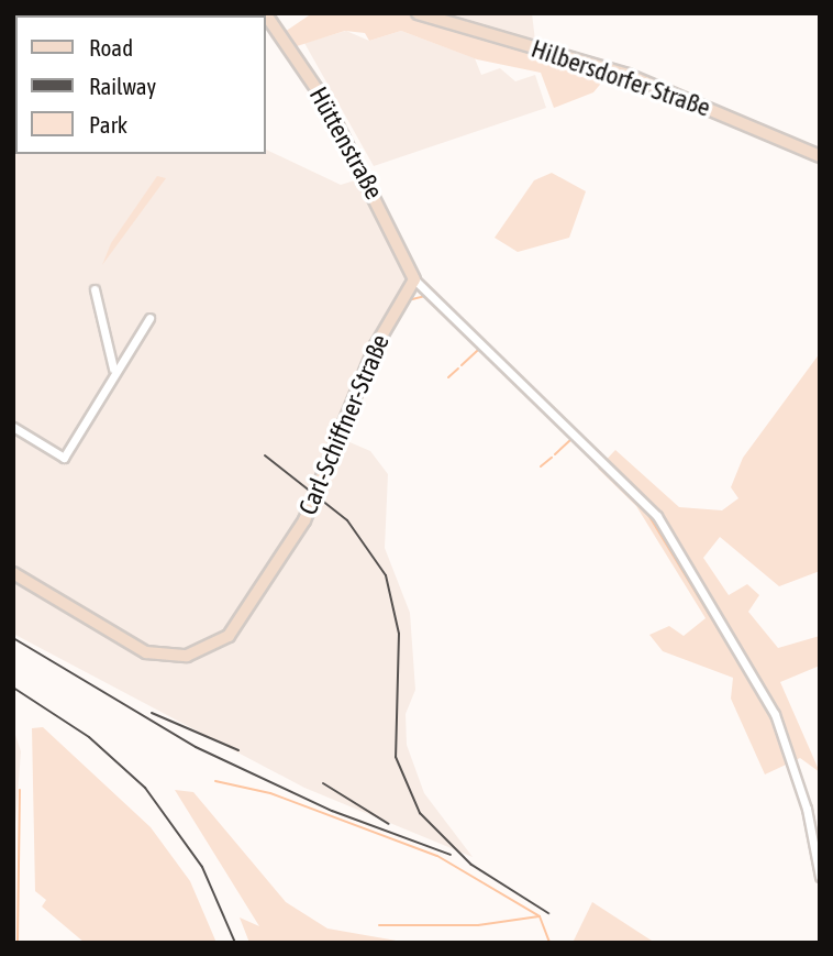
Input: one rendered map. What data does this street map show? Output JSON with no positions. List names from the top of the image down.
{
  "streets": {
    "main road": ["Hilbersdorfer Straße", "Hüttenstraße", "Carl-Schiffner-Straße"]
  },
  "crossings": [
    ["Hüttenstraße", "Carl-Schiffner-Straße"]
  ],
  "legend": ["Road", "Railway", "Park"]
}
